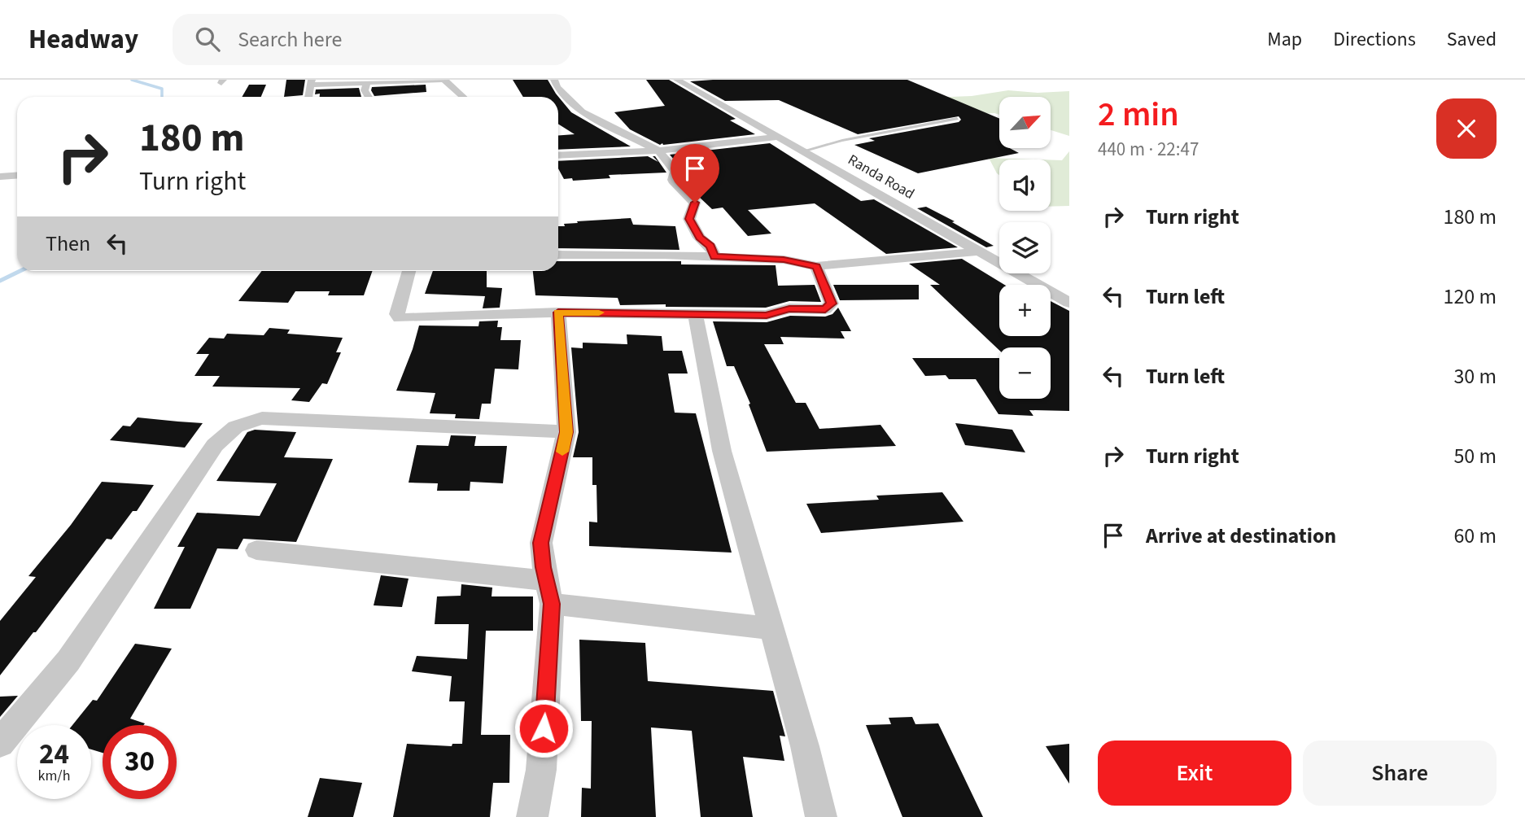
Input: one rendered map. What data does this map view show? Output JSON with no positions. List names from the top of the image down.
{
  "streets": {
    "street": ["Randa Road"]
  },
  "north": "top right",
  "page": {
    "header": "Headway",
    "search": "Search here",
    "nav": ["Map", "Directions", "Saved"],
    "heading": ["2 min", "440 m · 22:47"],
    "map_buttons": ["+", "−"],
    "turn": ["180 m", "Turn right"],
    "list": [
      {
        "name": "Turn right",
        "value": "180 m"
      },
      {
        "name": "Turn left",
        "value": "120 m"
      },
      {
        "name": "Turn left",
        "value": "30 m"
      },
      {
        "name": "Turn right",
        "value": "50 m"
      },
      {
        "name": "Arrive at destination",
        "value": "60 m"
      }
    ],
    "then": "Then",
    "speed": "24 km/h",
    "limit": "30",
    "buttons": ["Exit", "Share"]
  }
}
